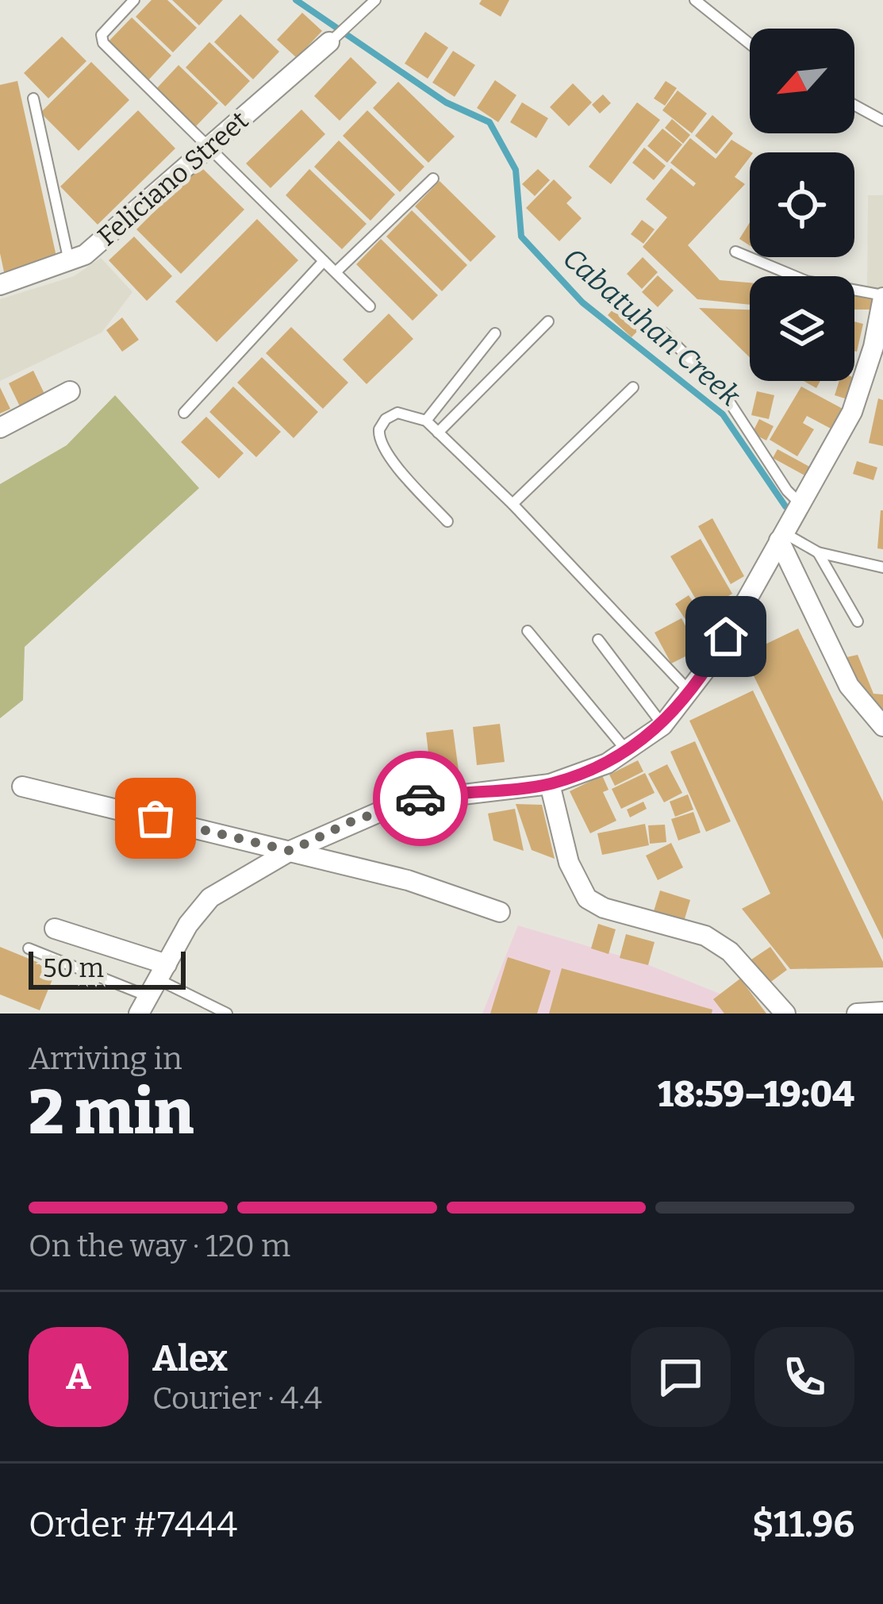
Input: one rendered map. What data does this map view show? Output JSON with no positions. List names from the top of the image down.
{
  "streets": {
    "street": ["Feliciano Street"]
  },
  "water": ["Cabatuhan Creek"],
  "scale_bar": "50 m",
  "north": "bottom left",
  "page": {
    "scale": "50 m",
    "heading": ["2 min", "Arriving in", "18:59–19:04"],
    "panel": [
      "Alex",
      "Courier · 4.4",
      "Order #7444",
      "$11.96"
    ],
    "bar": "On the way · 120 m",
    "round": "A"
  }
}
